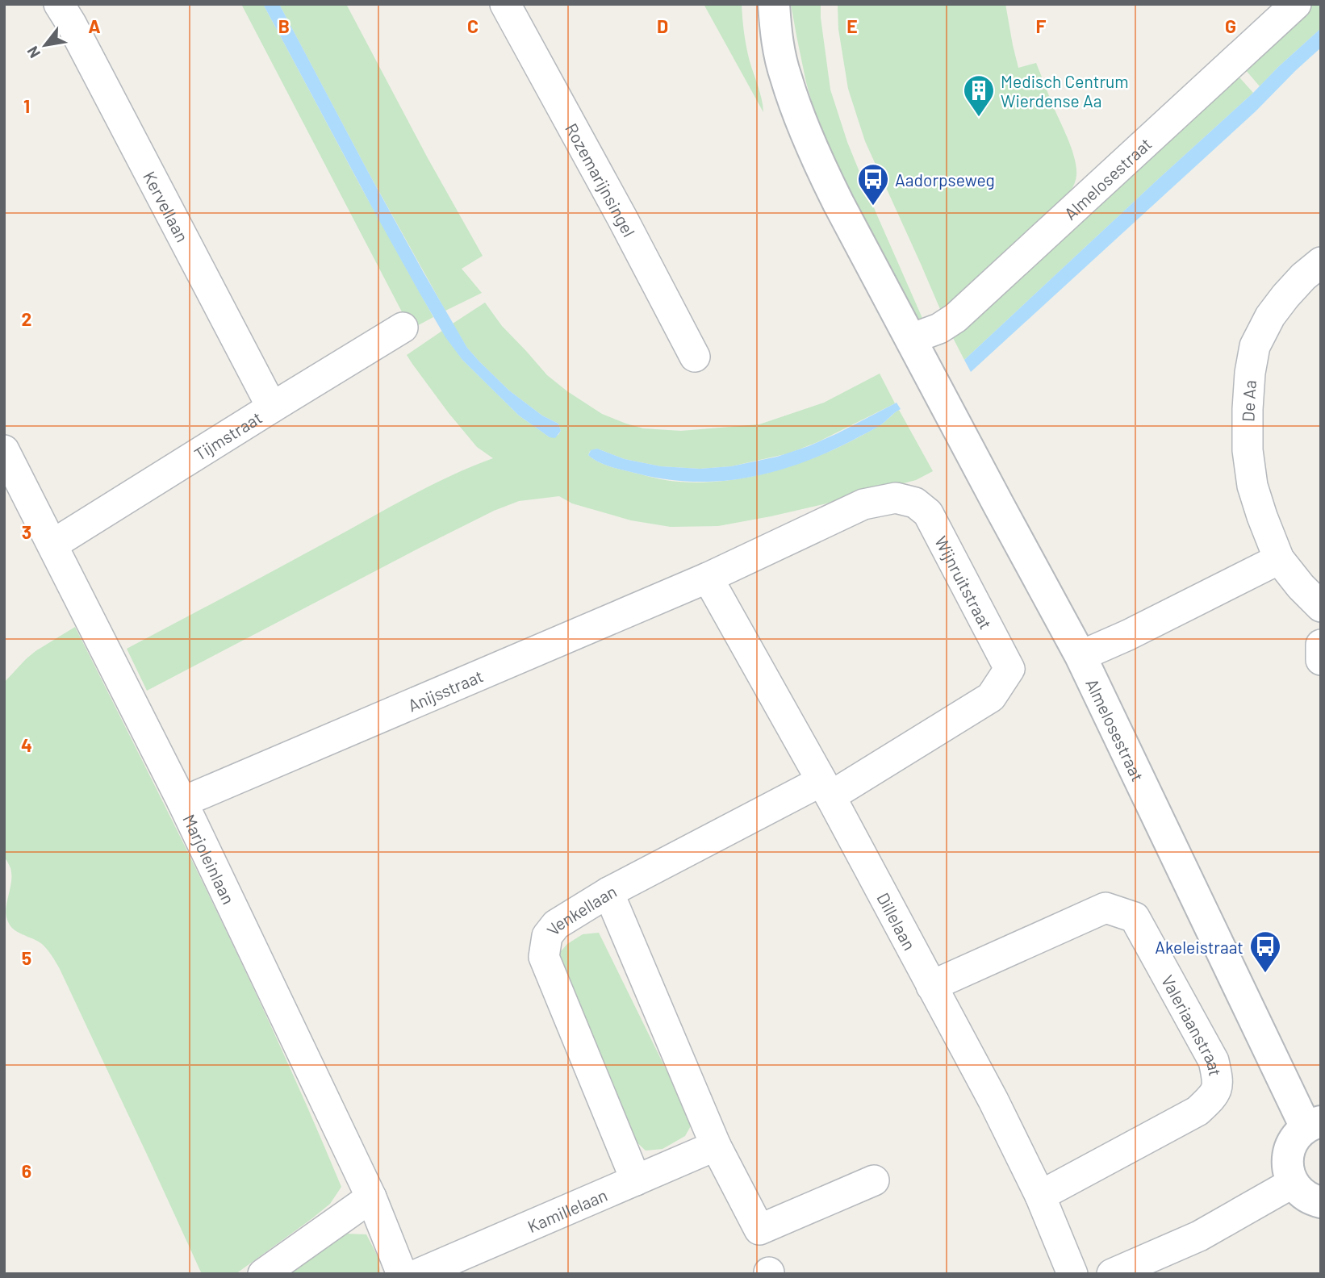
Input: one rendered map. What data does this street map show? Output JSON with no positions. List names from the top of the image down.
{
  "streets": {
    "street": [
      "Almelosestraat",
      "Rozemarijnsingel",
      "Kervellaan",
      "De Aa",
      "Tijmstraat",
      "Wijnruitstraat",
      "Anijsstraat",
      "Marjoleinlaan",
      "Venkellaan",
      "Dillelaan",
      "Valeriaanstraat",
      "Kamillelaan"
    ]
  },
  "crossings": [
    ["Kervellaan", "Tijmstraat"],
    ["Tijmstraat", "Marjoleinlaan"],
    ["Wijnruitstraat", "Anijsstraat"],
    ["Wijnruitstraat", "Venkellaan"],
    ["Wijnruitstraat", "Dillelaan"],
    ["Anijsstraat", "Marjoleinlaan"],
    ["Anijsstraat", "Dillelaan"],
    ["Venkellaan", "Dillelaan"],
    ["Venkellaan", "Kamillelaan"],
    ["Dillelaan", "Valeriaanstraat"]
  ],
  "places": {
    "building": ["Medisch Centrum Wierdense Aa"],
    "bus stop": ["Aadorpseweg", "Akeleistraat"]
  },
  "north": "bottom left",
  "grid": {
    "columns": [
      "A",
      "B",
      "C",
      "D",
      "E",
      "F",
      "G"
    ],
    "rows": [
      "1",
      "2",
      "3",
      "4",
      "5",
      "6"
    ]
  }
}
